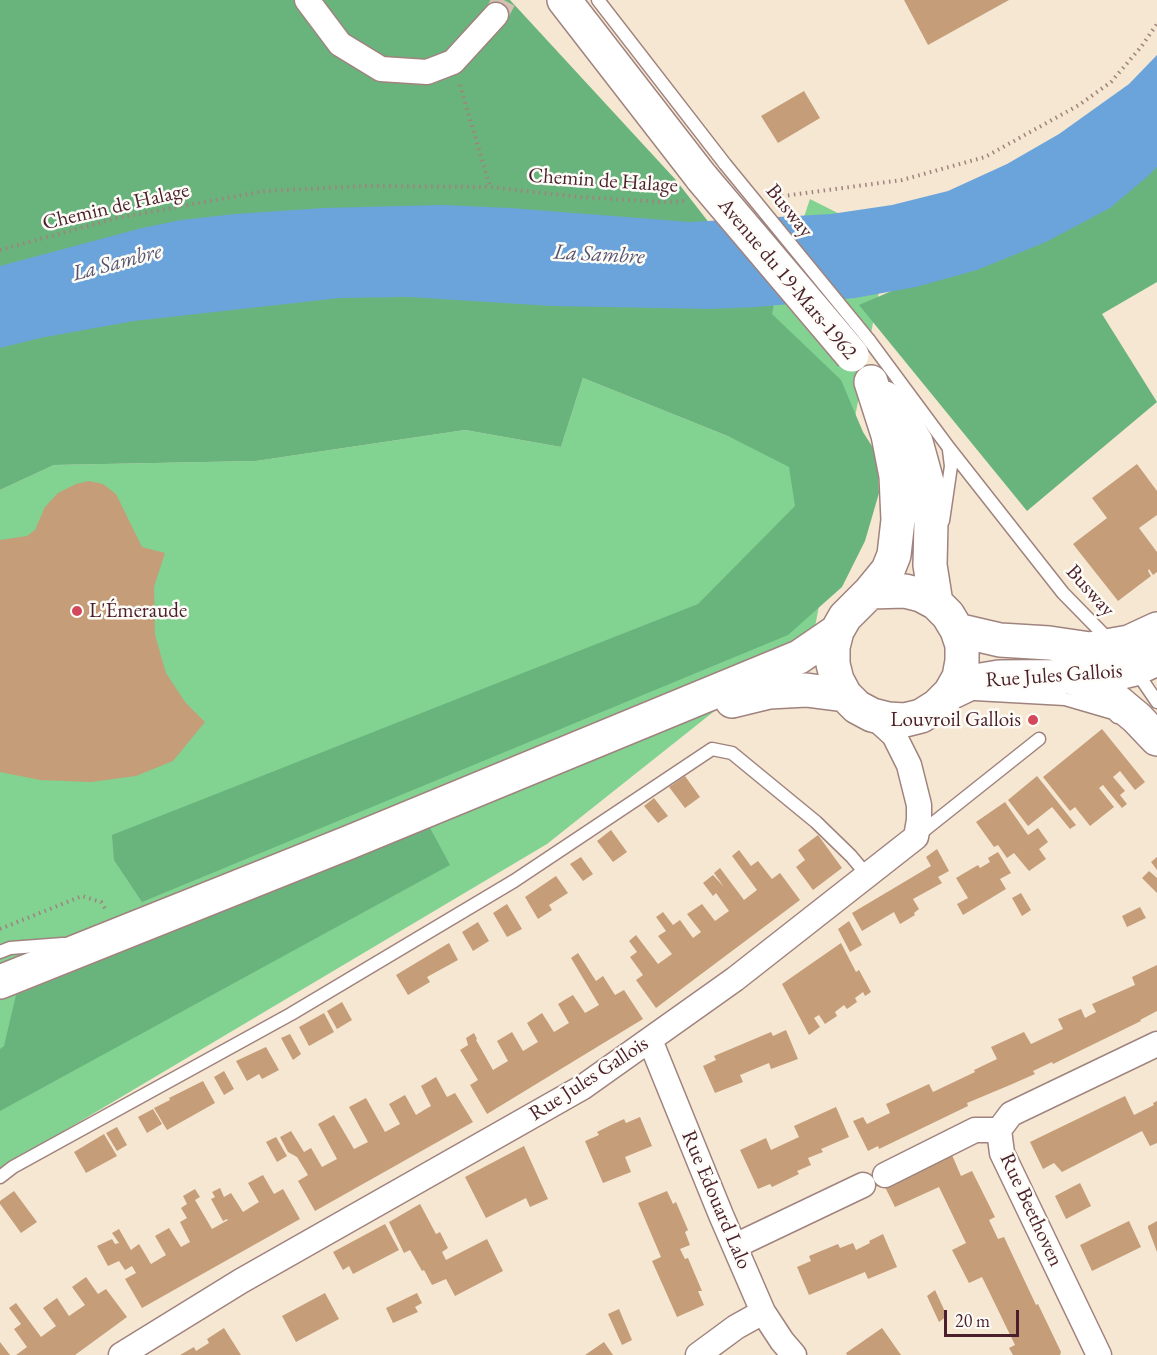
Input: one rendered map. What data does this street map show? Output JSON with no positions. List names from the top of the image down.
{
  "streets": {
    "main road": ["Avenue du 19-Mars-1962", "Rue Jules Gallois"],
    "street": ["Rue Edouard Lalo", "Rue Beethoven"],
    "lane": ["Busway"],
    "path": ["Chemin de Halage"]
  },
  "crossings": [
    ["Chemin de Halage", "Avenue du 19-Mars-1962"],
    ["Busway", "Avenue du 19-Mars-1962"],
    ["Busway", "Rue Jules Gallois"],
    ["Rue Jules Gallois", "Rue Edouard Lalo"]
  ],
  "water": ["La Sambre"],
  "places": ["L'Émeraude", "Louvroil Gallois"],
  "scale_bar": "20 m"
}
